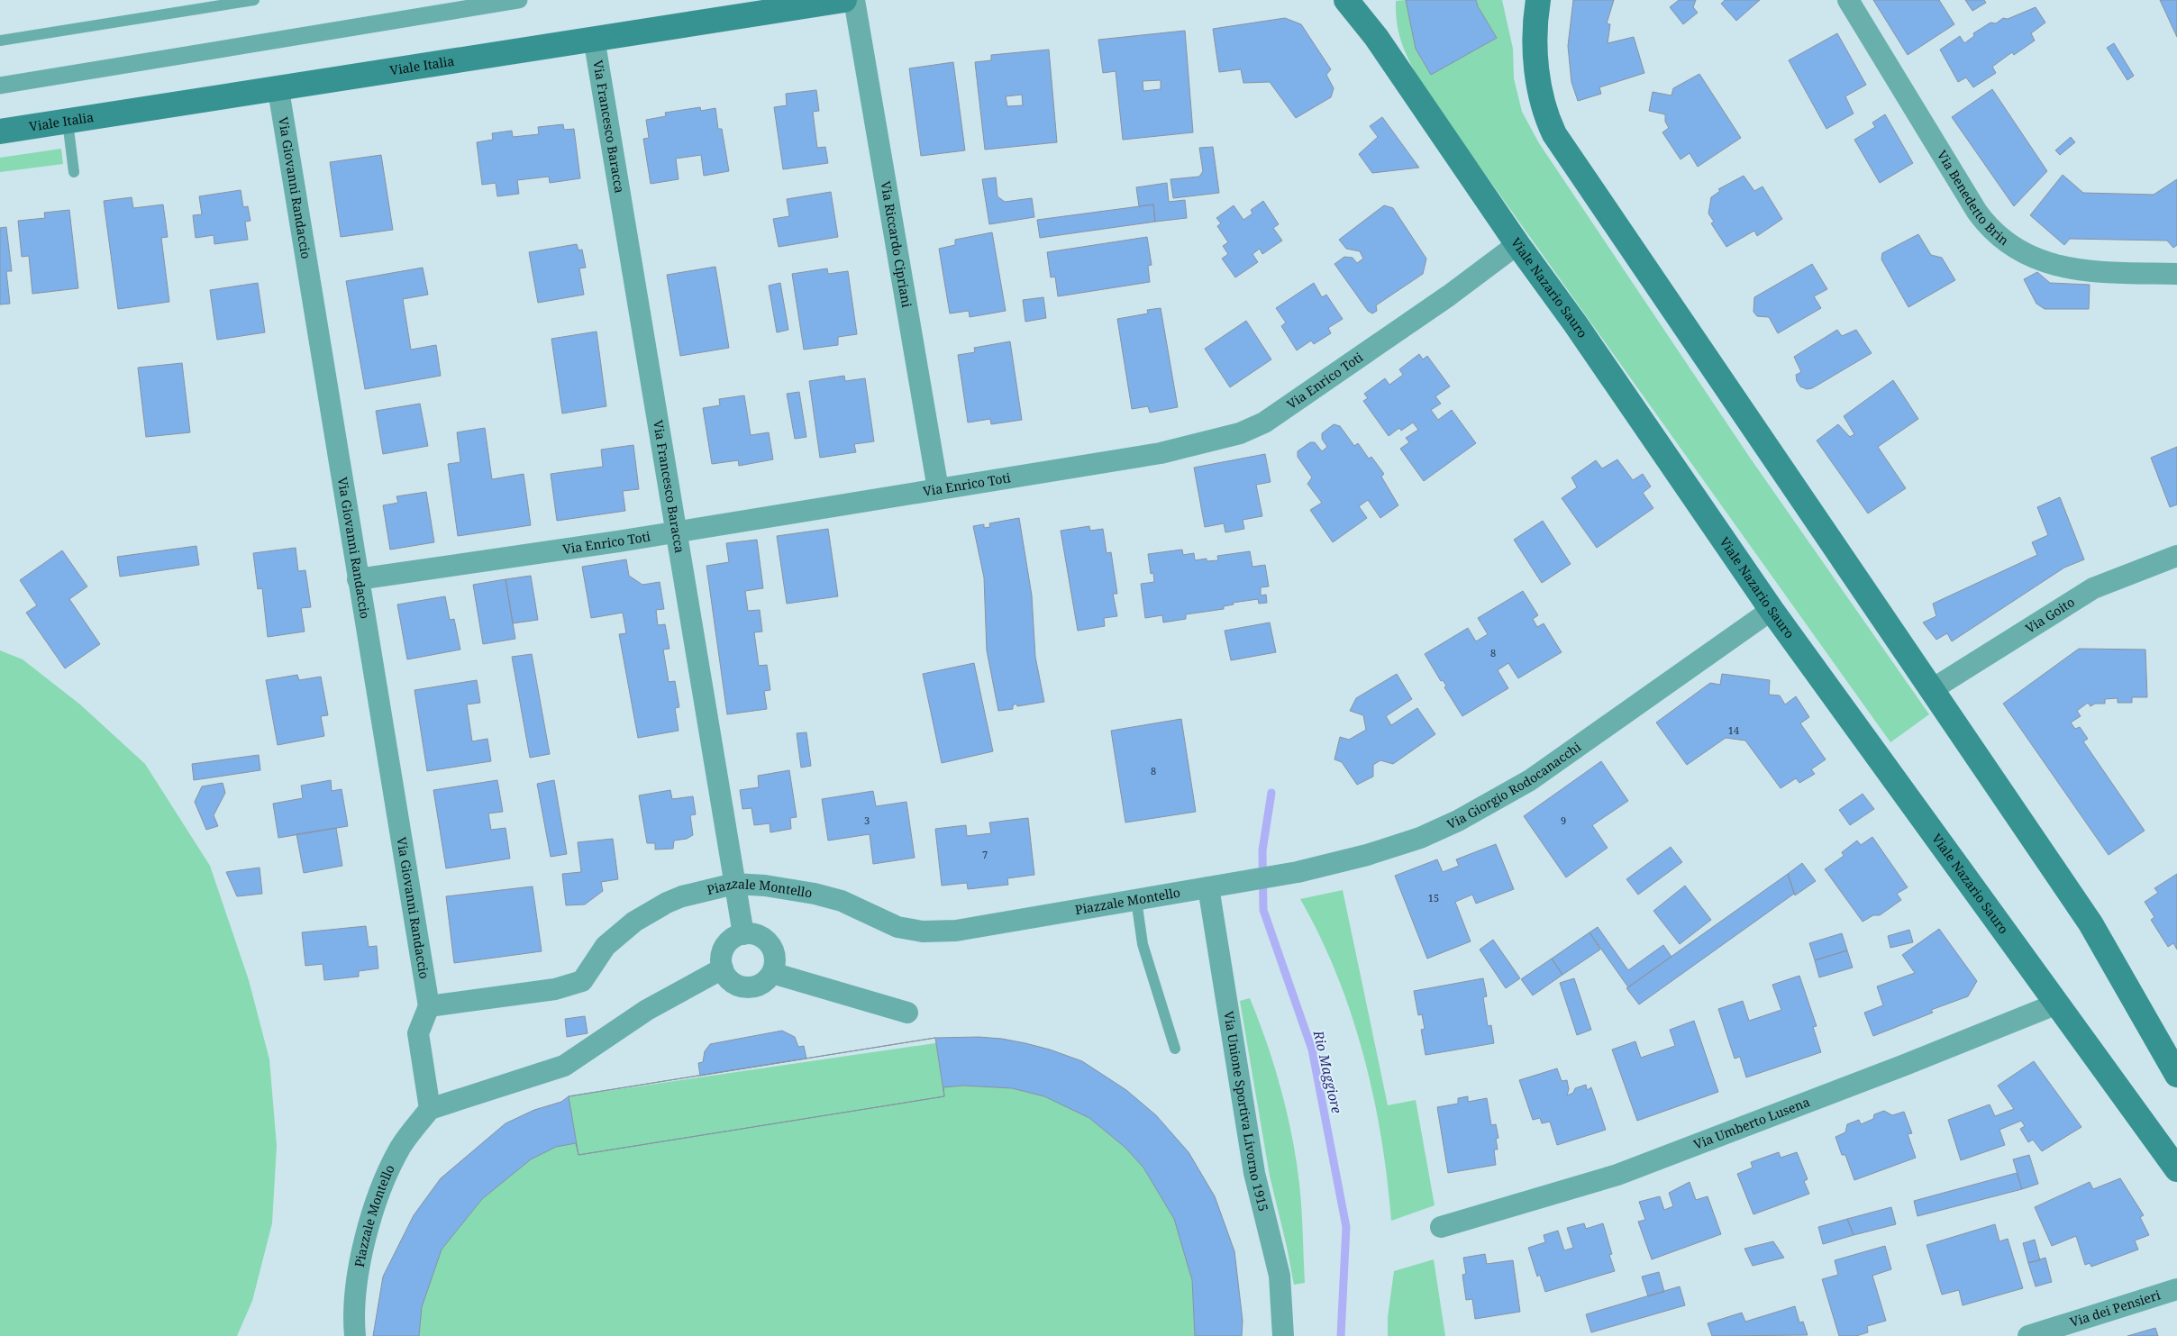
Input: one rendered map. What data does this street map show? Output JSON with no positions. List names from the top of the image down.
{
  "streets": {
    "main road": ["Viale Italia", "Viale Nazario Sauro"],
    "street": [
      "Via Francesco Baracca",
      "Via Giovanni Randaccio",
      "Via Benedetto Brin",
      "Via Riccardo Cipriani",
      "Via Enrico Toti",
      "Via Goito",
      "Via Giorgio Rodocanacchi",
      "Piazzale Montello",
      "Via Unione Sportiva Livorno 1915",
      "Via Umberto Lusena",
      "Via dei Pensieri"
    ]
  },
  "crossings": [
    ["Viale Italia", "Via Francesco Baracca"],
    ["Viale Italia", "Via Giovanni Randaccio"],
    ["Via Francesco Baracca", "Via Enrico Toti"],
    ["Via Francesco Baracca", "Piazzale Montello"],
    ["Via Giovanni Randaccio", "Via Enrico Toti"],
    ["Via Giovanni Randaccio", "Piazzale Montello"],
    ["Via Riccardo Cipriani", "Via Enrico Toti"],
    ["Viale Nazario Sauro", "Via Enrico Toti"],
    ["Viale Nazario Sauro", "Via Giorgio Rodocanacchi"],
    ["Viale Nazario Sauro", "Via Umberto Lusena"],
    ["Via Giorgio Rodocanacchi", "Piazzale Montello"],
    ["Via Giorgio Rodocanacchi", "Via Unione Sportiva Livorno 1915"],
    ["Piazzale Montello", "Via Unione Sportiva Livorno 1915"]
  ],
  "water": ["Rio Maggiore"],
  "house_numbers": [
    "8",
    "14",
    "8",
    "3",
    "9",
    "7",
    "15"
  ]
}
